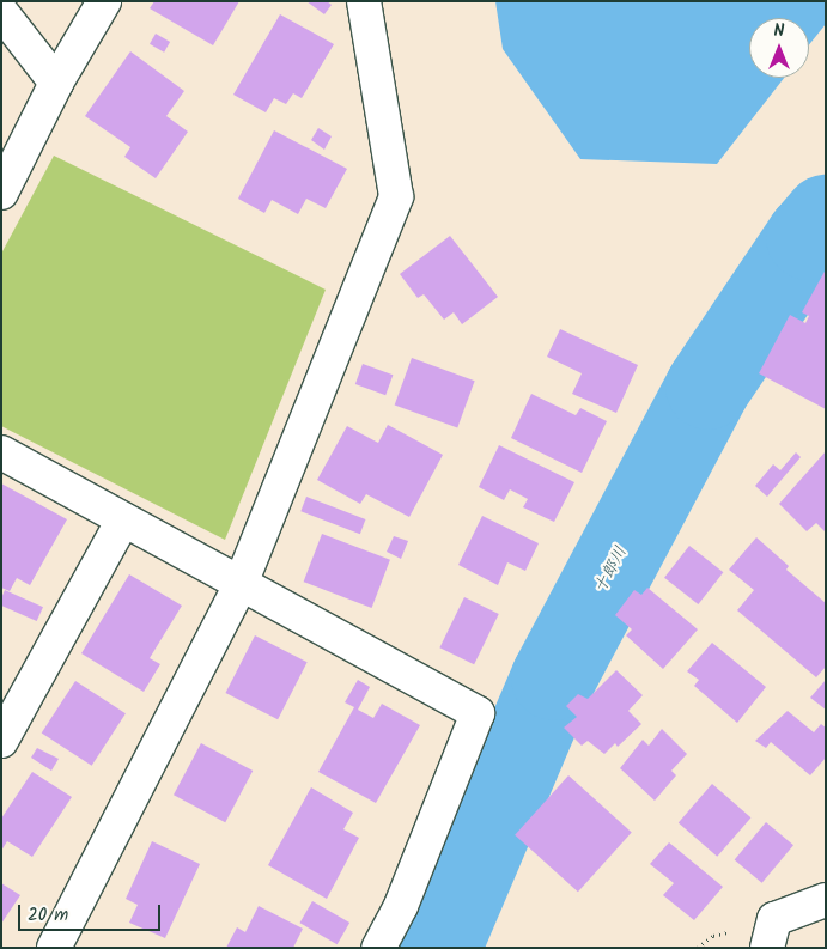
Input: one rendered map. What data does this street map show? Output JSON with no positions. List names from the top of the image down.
{
  "water": ["十郎川"],
  "scale_bar": "20 m",
  "north": "top"
}
